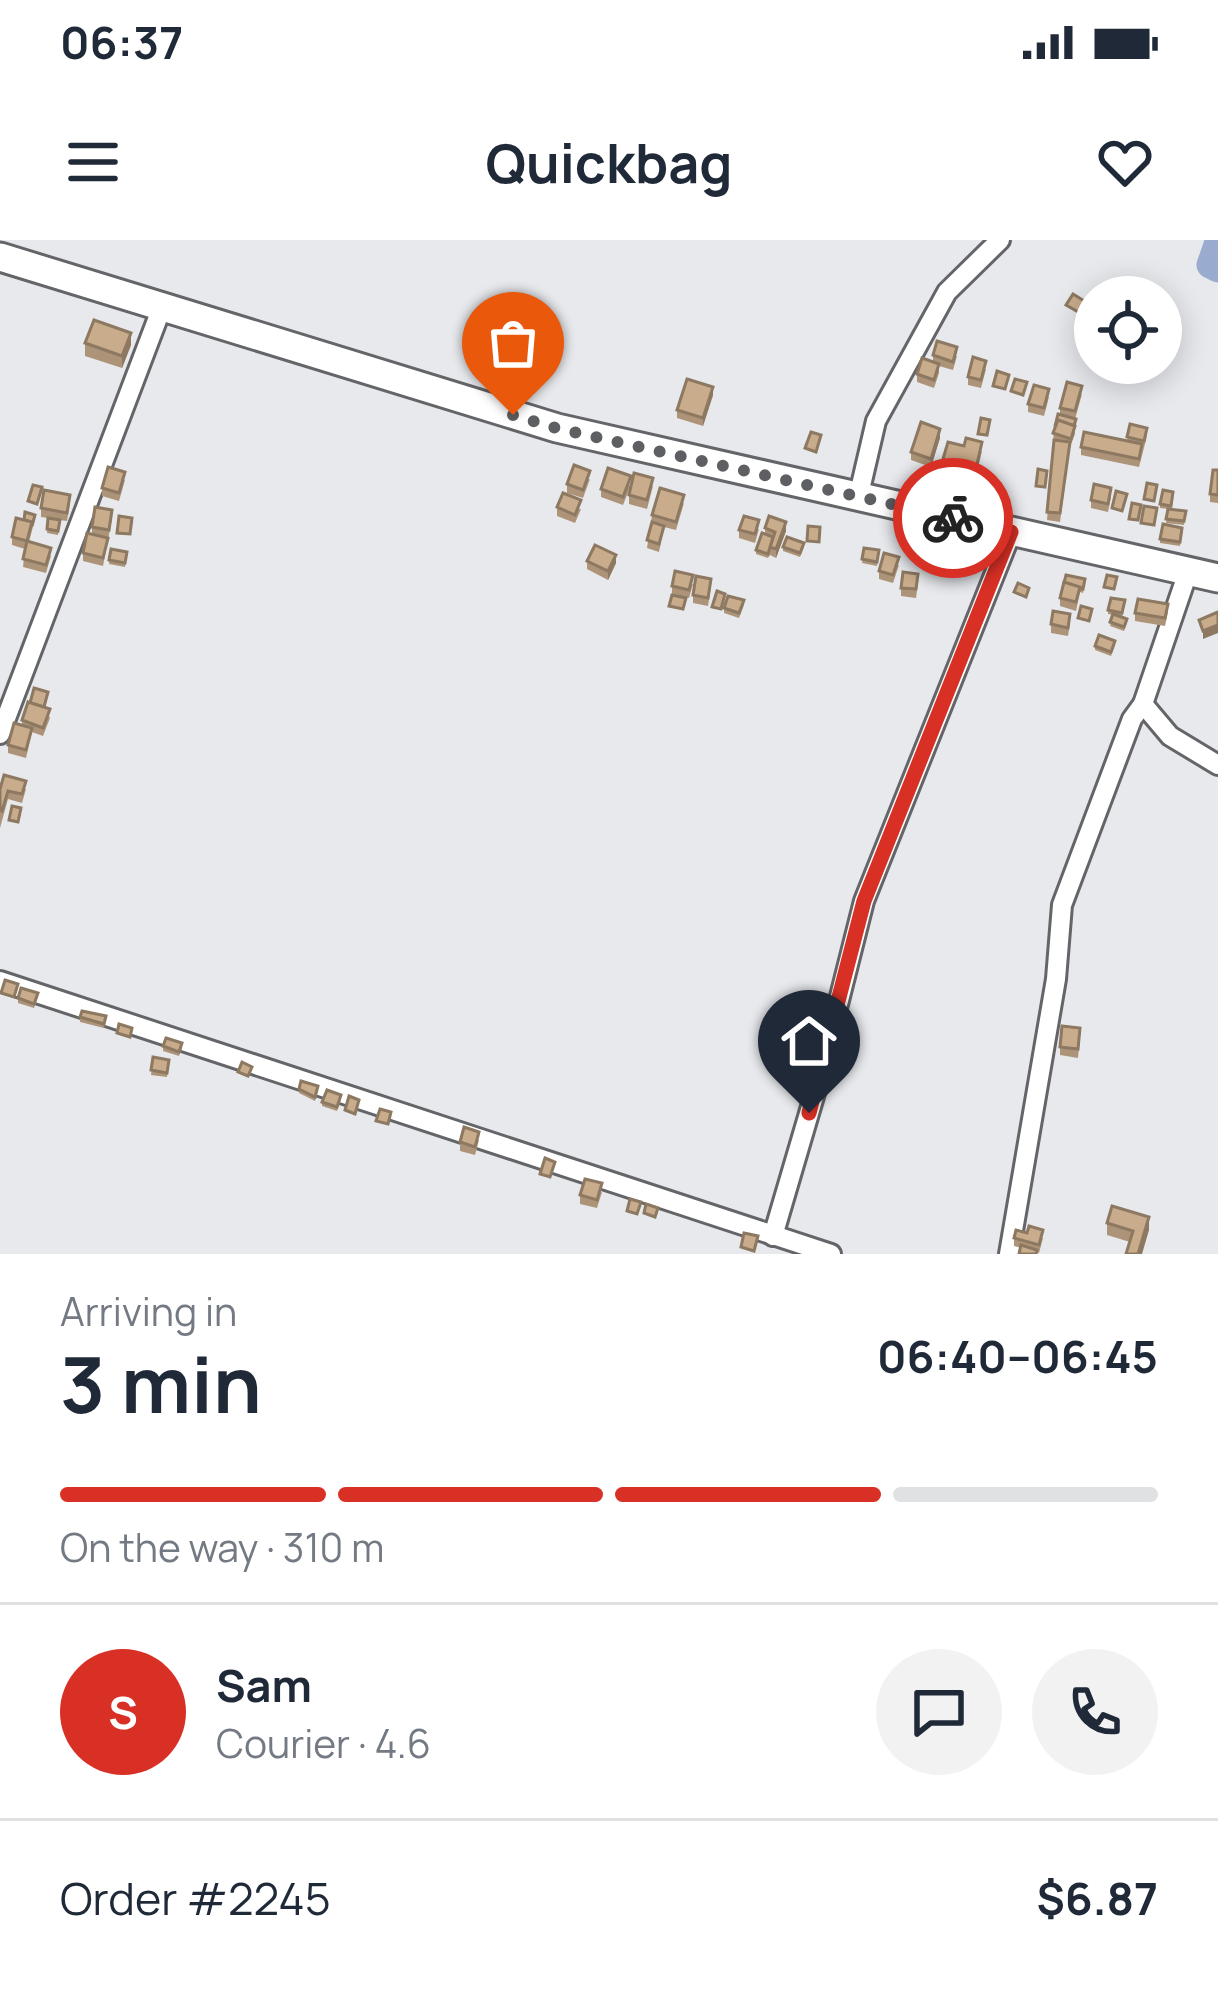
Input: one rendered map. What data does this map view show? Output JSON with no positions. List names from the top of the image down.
{
  "page": {
    "status": "06:37",
    "header": "Quickbag",
    "heading": ["3 min", "Arriving in", "06:40–06:45"],
    "panel": [
      "Sam",
      "Courier · 4.6",
      "Order #2245",
      "$6.87"
    ],
    "bar": "On the way · 310 m",
    "round": "S"
  }
}
